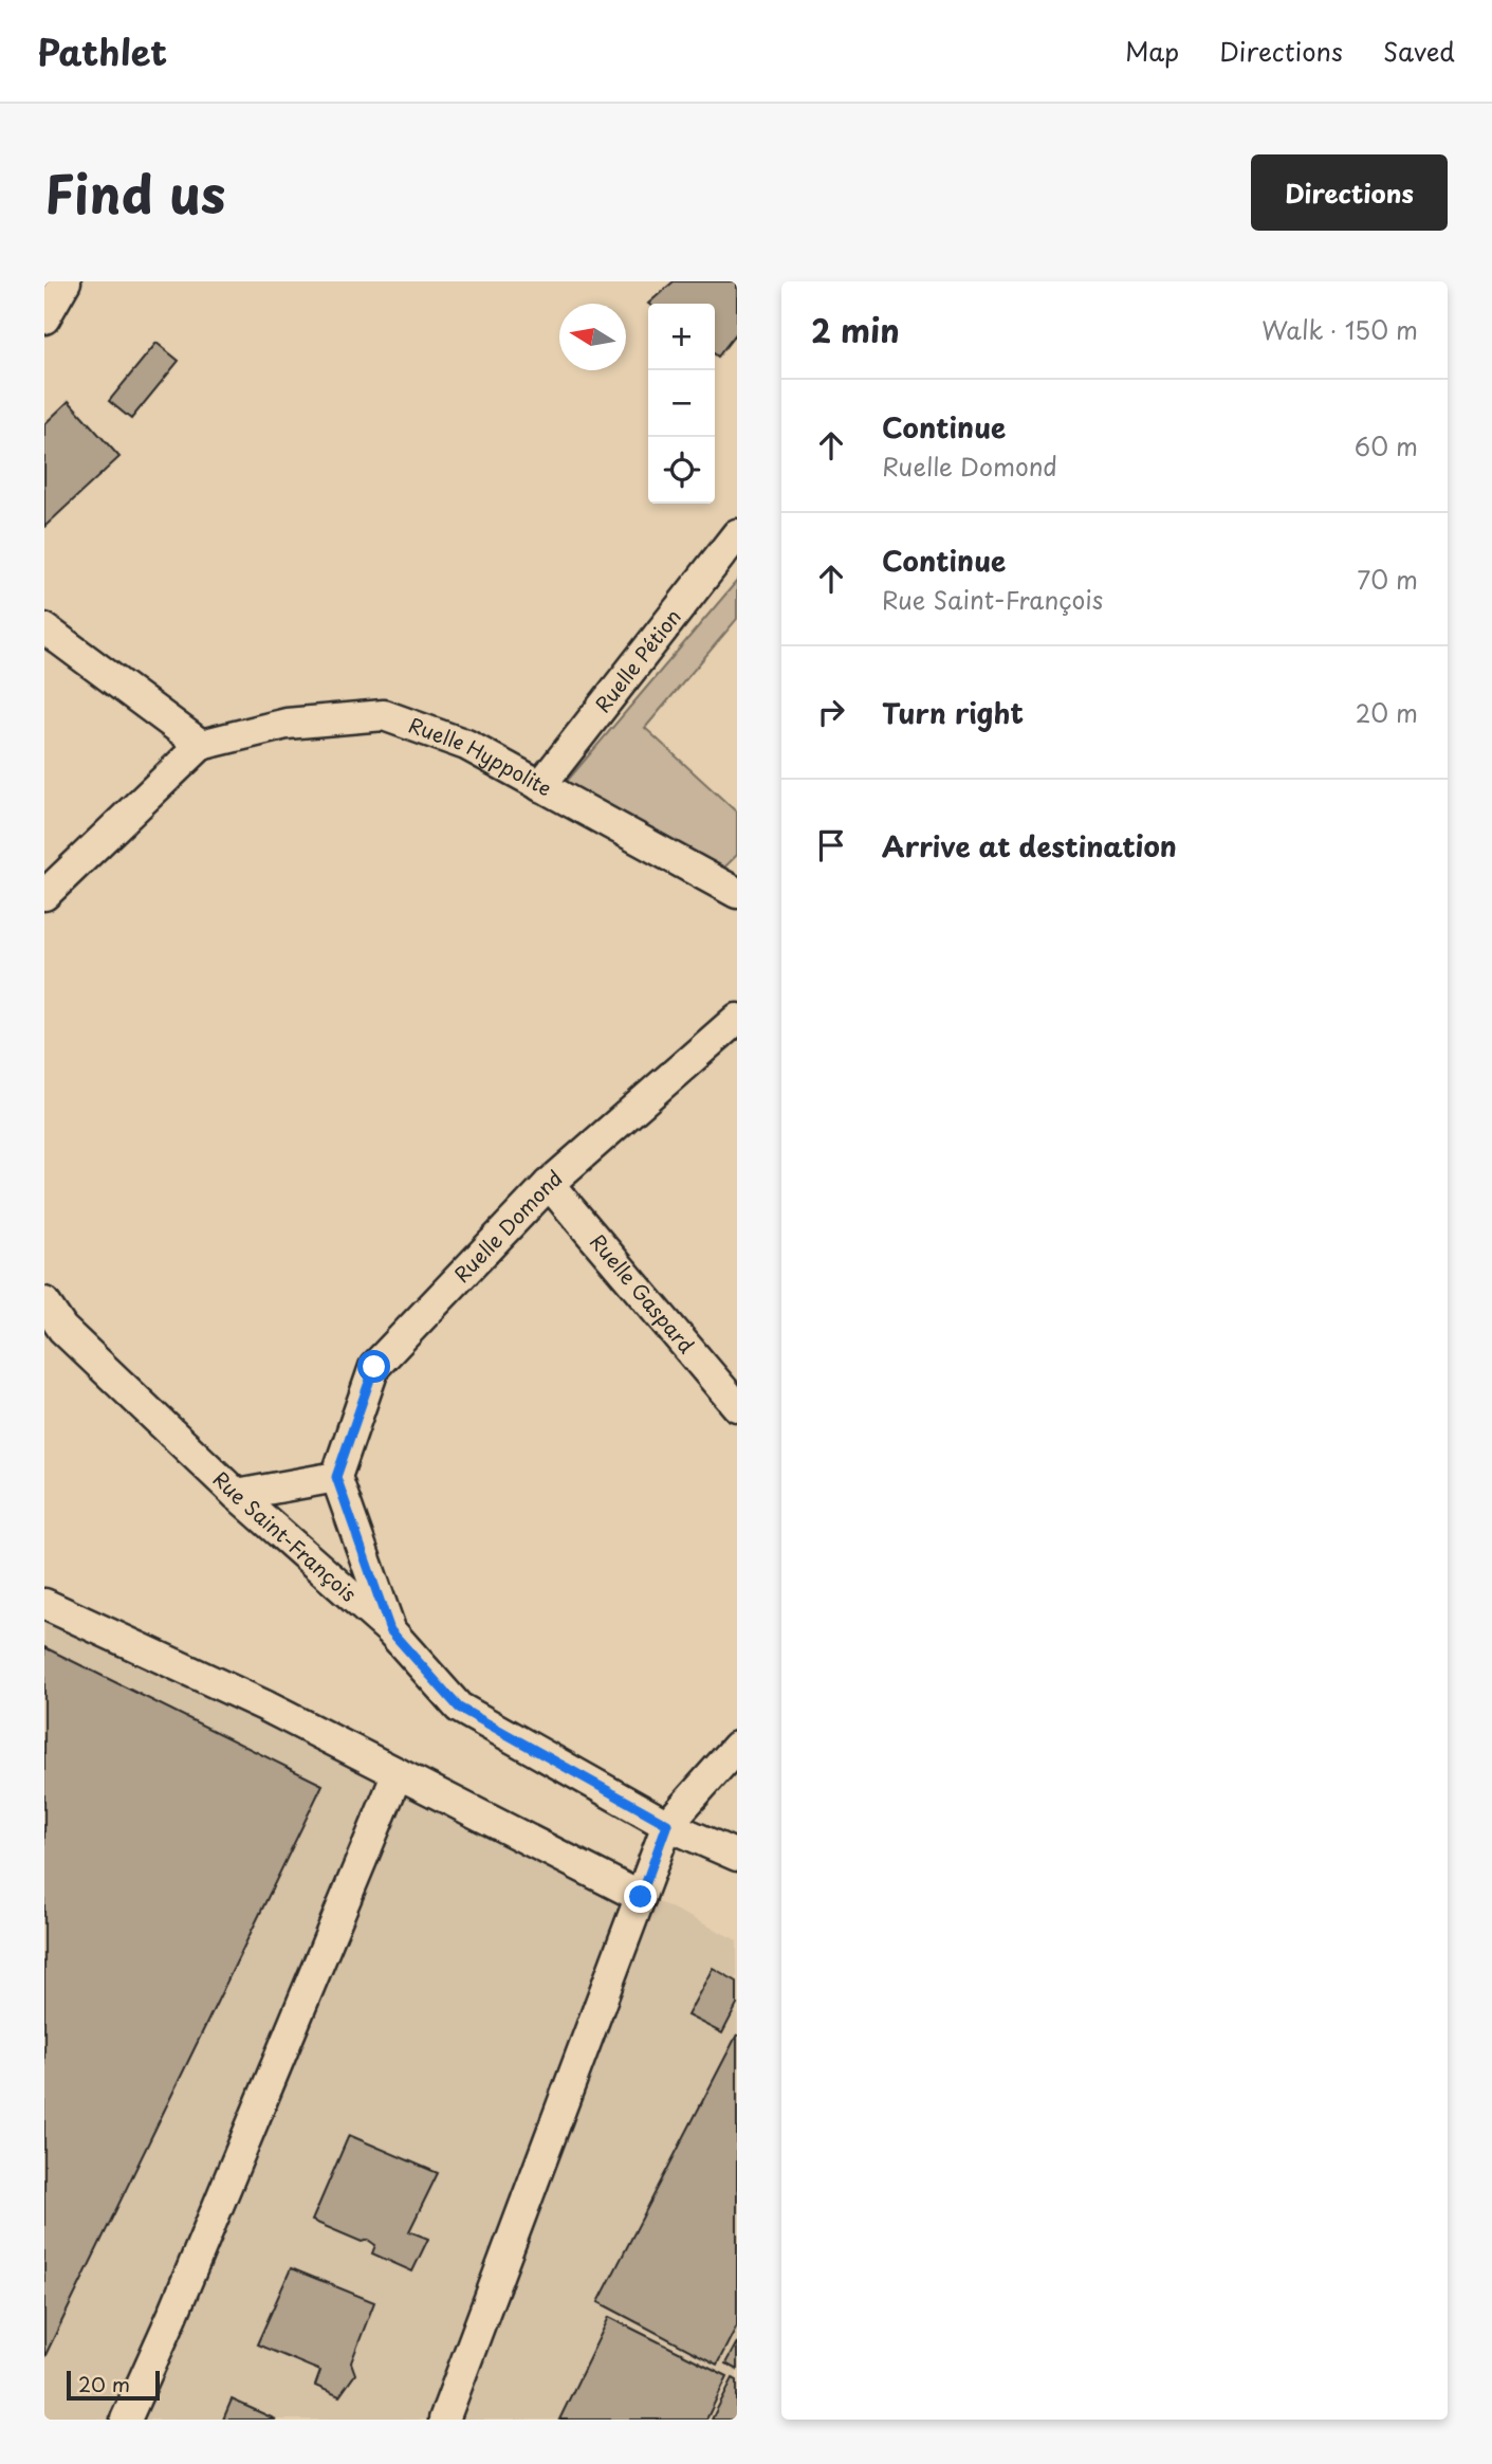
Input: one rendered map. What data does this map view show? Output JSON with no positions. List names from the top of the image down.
{
  "streets": {
    "street": [
      "Ruelle Pétion",
      "Ruelle Hyppolite",
      "Ruelle Domond",
      "Ruelle Gaspard",
      "Rue Saint-François"
    ]
  },
  "crossings": [
    ["Ruelle Pétion", "Ruelle Hyppolite"],
    ["Ruelle Domond", "Ruelle Gaspard"]
  ],
  "scale_bar": "20 m",
  "north": "left",
  "page": {
    "header": "Pathlet",
    "nav": ["Map", "Directions", "Saved"],
    "title": "Find us",
    "buttons": "Directions",
    "heading": ["2 min", "Walk · 150 m"],
    "map_buttons": ["+", "−"],
    "list": [
      ["Continue", "Ruelle Domond", "60 m"],
      ["Continue", "Rue Saint-François", "70 m"],
      ["Turn right", "20 m"],
      "Arrive at destination"
    ],
    "scale": "20 m"
  }
}
